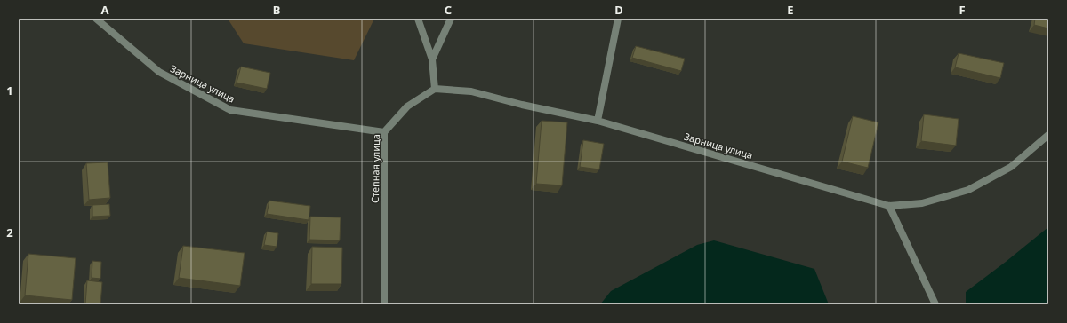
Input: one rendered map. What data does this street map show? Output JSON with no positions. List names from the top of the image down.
{
  "streets": {
    "street": ["Зарница улица", "Степная улица"]
  },
  "crossings": [
    ["Зарница улица", "Степная улица"]
  ],
  "grid": {
    "columns": [
      "A",
      "B",
      "C",
      "D",
      "E",
      "F"
    ],
    "rows": ["1", "2"]
  }
}
